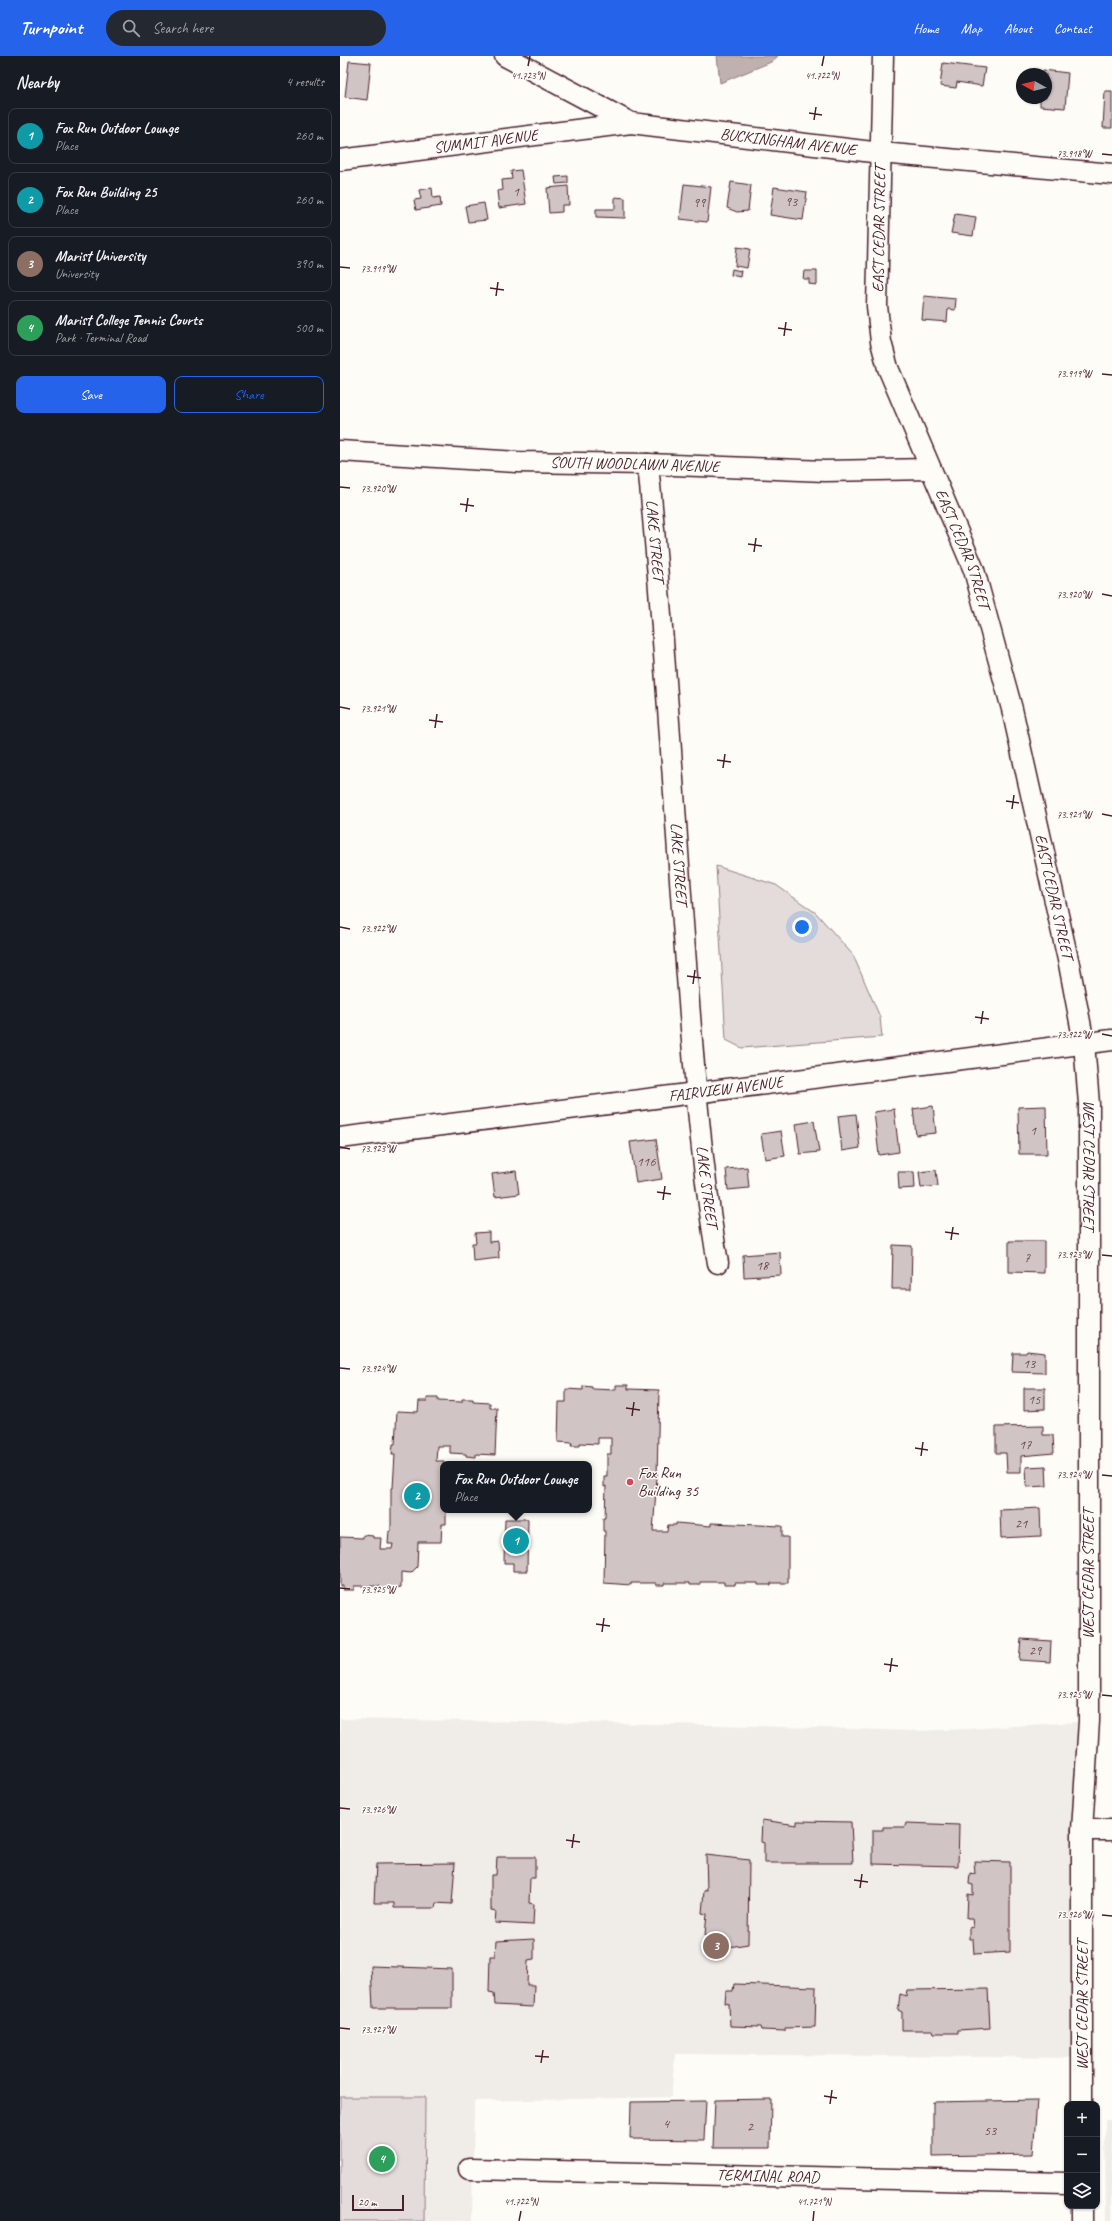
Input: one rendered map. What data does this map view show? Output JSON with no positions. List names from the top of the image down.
{
  "streets": {
    "street": [
      "SUMMIT AVENUE",
      "BUCKINGHAM AVENUE",
      "EAST CEDAR STREET",
      "SOUTH WOODLAWN AVENUE",
      "LAKE STREET",
      "FAIRVIEW AVENUE",
      "WEST CEDAR STREET",
      "TERMINAL ROAD"
    ]
  },
  "crossings": [
    ["SUMMIT AVENUE", "BUCKINGHAM AVENUE"],
    ["BUCKINGHAM AVENUE", "EAST CEDAR STREET"],
    ["EAST CEDAR STREET", "SOUTH WOODLAWN AVENUE"],
    ["EAST CEDAR STREET", "FAIRVIEW AVENUE"],
    ["EAST CEDAR STREET", "WEST CEDAR STREET"],
    ["SOUTH WOODLAWN AVENUE", "LAKE STREET"],
    ["LAKE STREET", "FAIRVIEW AVENUE"],
    ["FAIRVIEW AVENUE", "WEST CEDAR STREET"]
  ],
  "places": ["Fox Run Building 35"],
  "house_numbers": [
    "1",
    "93",
    "99",
    "1",
    "116",
    "7",
    "18",
    "13",
    "15",
    "17",
    "21",
    "29",
    "4",
    "2",
    "53"
  ],
  "scale_bar": "20 m",
  "north": "left",
  "page": {
    "header": "Turnpoint",
    "search": "Search here",
    "nav": [
      "Home",
      "Map",
      "About",
      "Contact"
    ],
    "heading": ["Nearby", "4 results"],
    "list": [
      {
        "mark": "1",
        "name": "Fox Run Outdoor Lounge",
        "note": "Place",
        "value": "260 m"
      },
      {
        "mark": "2",
        "name": "Fox Run Building 25",
        "note": "Place",
        "value": "260 m"
      },
      {
        "mark": "3",
        "name": "Marist University",
        "note": "University",
        "value": "390 m"
      },
      {
        "mark": "4",
        "name": "Marist College Tennis Courts",
        "note": "Park · Terminal Road",
        "value": "500 m"
      }
    ],
    "buttons": ["Save", "Share"],
    "popup": ["Fox Run Outdoor Lounge", "Place"],
    "pins": [
      "2",
      "1",
      "3",
      "4"
    ],
    "map_buttons": ["+", "−"],
    "scale": "20 m"
  },
  "coordinates": [
    "41.723°N",
    "41.722°N",
    "73.918°W",
    "73.919°W",
    "73.920°W",
    "73.921°W",
    "73.922°W",
    "73.923°W",
    "73.924°W",
    "73.925°W",
    "73.926°W",
    "73.927°W",
    "41.721°N"
  ]
}
